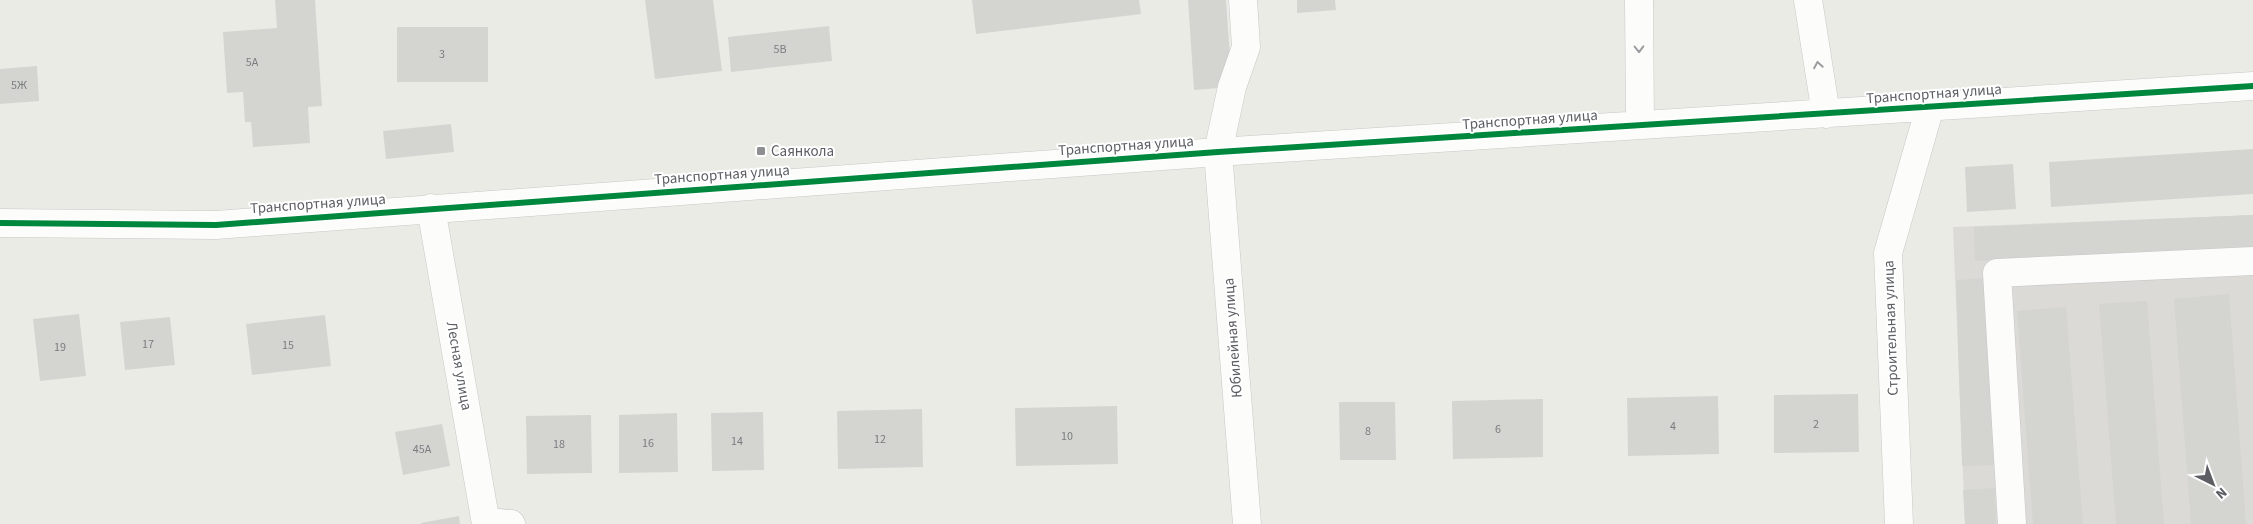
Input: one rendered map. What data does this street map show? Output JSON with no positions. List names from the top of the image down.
{
  "streets": {
    "street": [
      "Транспортная улица",
      "Строительная улица",
      "Юбилейная улица",
      "Лесная улица"
    ]
  },
  "crossings": [
    ["Транспортная улица", "Строительная улица"],
    ["Транспортная улица", "Юбилейная улица"],
    ["Транспортная улица", "Лесная улица"]
  ],
  "places": {
    "transit": ["Саянкола"]
  },
  "house_numbers": [
    "5В",
    "3",
    "5А",
    "5Ж",
    "17",
    "15",
    "19",
    "2",
    "4",
    "6",
    "8",
    "10",
    "12",
    "14",
    "16",
    "18",
    "45А"
  ],
  "north": "bottom right"
}
